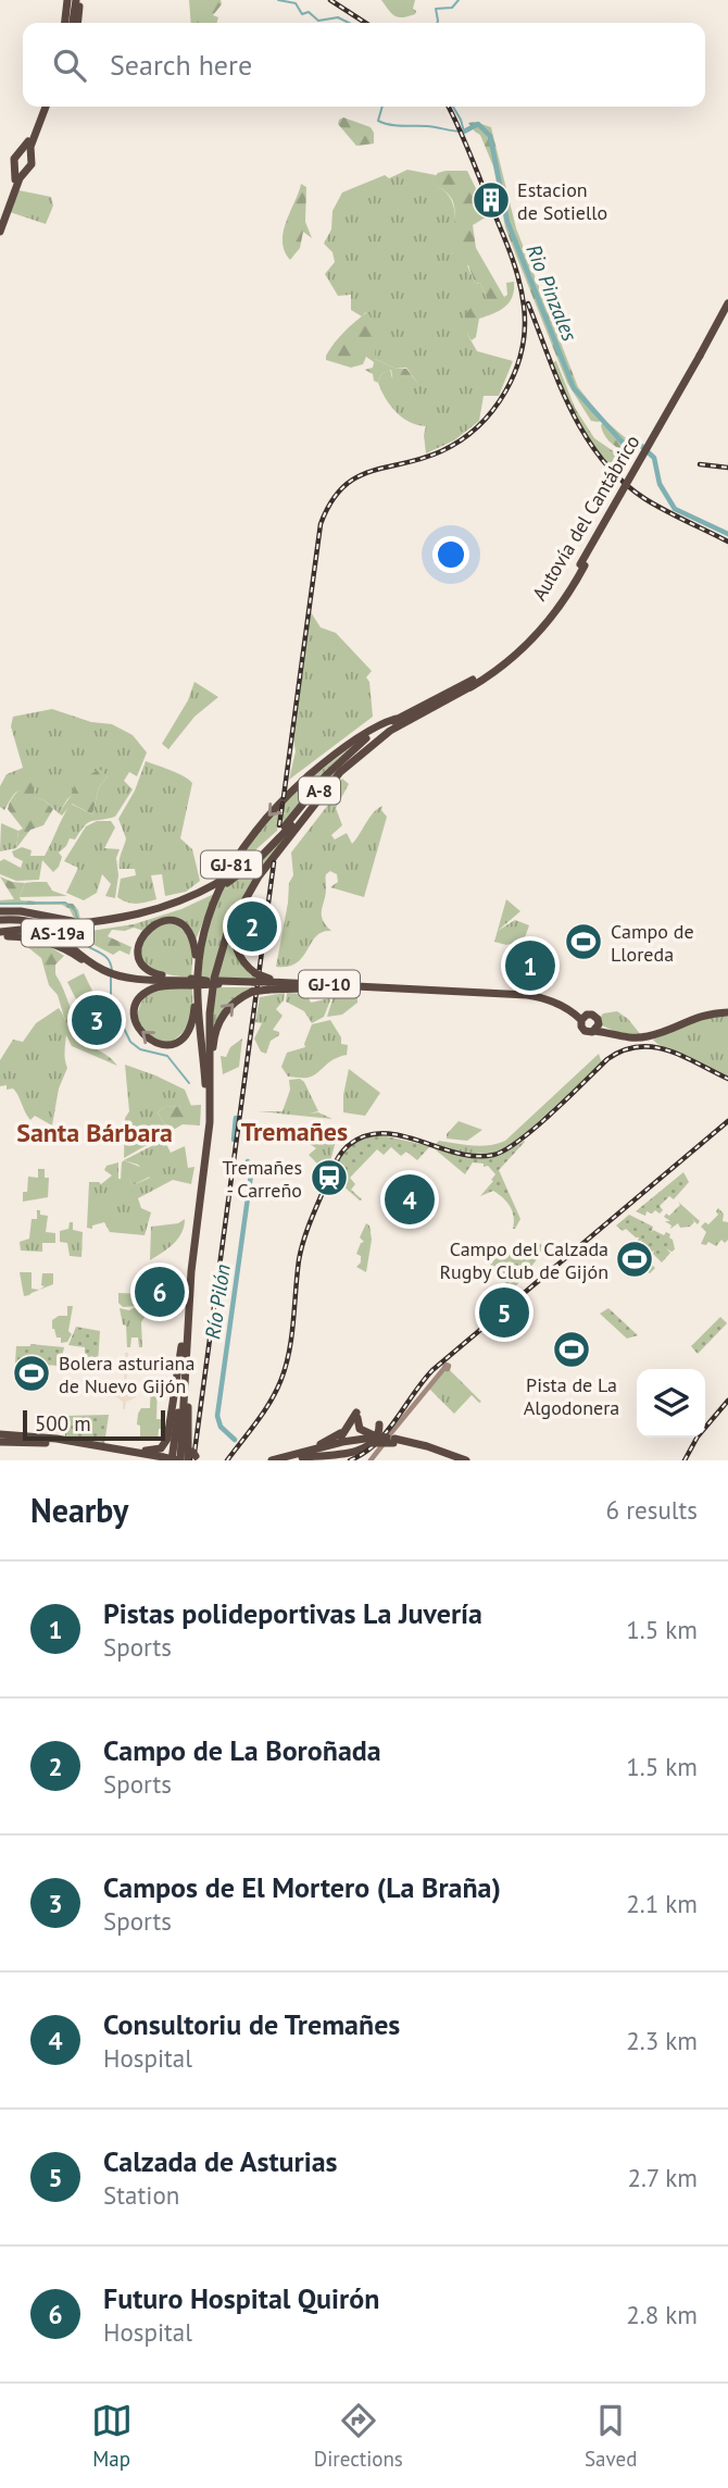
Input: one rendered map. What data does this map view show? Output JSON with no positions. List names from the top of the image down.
{
  "streets": {
    "highway": [
      "Autovía del Cantábrico",
      "A-8",
      "GJ-81",
      "AS-19a",
      "GJ-10"
    ]
  },
  "crossings": [
    ["Autovía del Cantábrico", "GJ-81"],
    ["Autovía del Cantábrico", "AS-19a"]
  ],
  "districts": ["Tremañes", "Santa Bárbara"],
  "water": ["Rio Pinzales", "Río Pilón"],
  "places": {
    "building": ["Estacion de Sotiello"],
    "sports": [
      "Campo de Lloreda",
      "Campo del Calzada Rugby Club de Gijón",
      "Pista de La Algodonera",
      "Bolera asturiana de Nuevo Gijón"
    ],
    "station": ["Tremañes - Carreño"]
  },
  "scale_bar": "500 m",
  "page": {
    "search": "Search here",
    "pins": [
      "2",
      "1",
      "3",
      "4",
      "6",
      "5"
    ],
    "scale": "500 m",
    "heading": ["Nearby", "6 results"],
    "list": [
      {
        "mark": "1",
        "name": "Pistas polideportivas La Juvería",
        "note": "Sports",
        "value": "1.5 km"
      },
      {
        "mark": "2",
        "name": "Campo de La Boroñada",
        "note": "Sports",
        "value": "1.5 km"
      },
      {
        "mark": "3",
        "name": "Campos de El Mortero (La Braña)",
        "note": "Sports",
        "value": "2.1 km"
      },
      {
        "mark": "4",
        "name": "Consultoriu de Tremañes",
        "note": "Hospital",
        "value": "2.3 km"
      },
      {
        "mark": "5",
        "name": "Calzada de Asturias",
        "note": "Station",
        "value": "2.7 km"
      },
      {
        "mark": "6",
        "name": "Futuro Hospital Quirón",
        "note": "Hospital",
        "value": "2.8 km"
      }
    ],
    "nav": ["Map", "Directions", "Saved"]
  }
}
